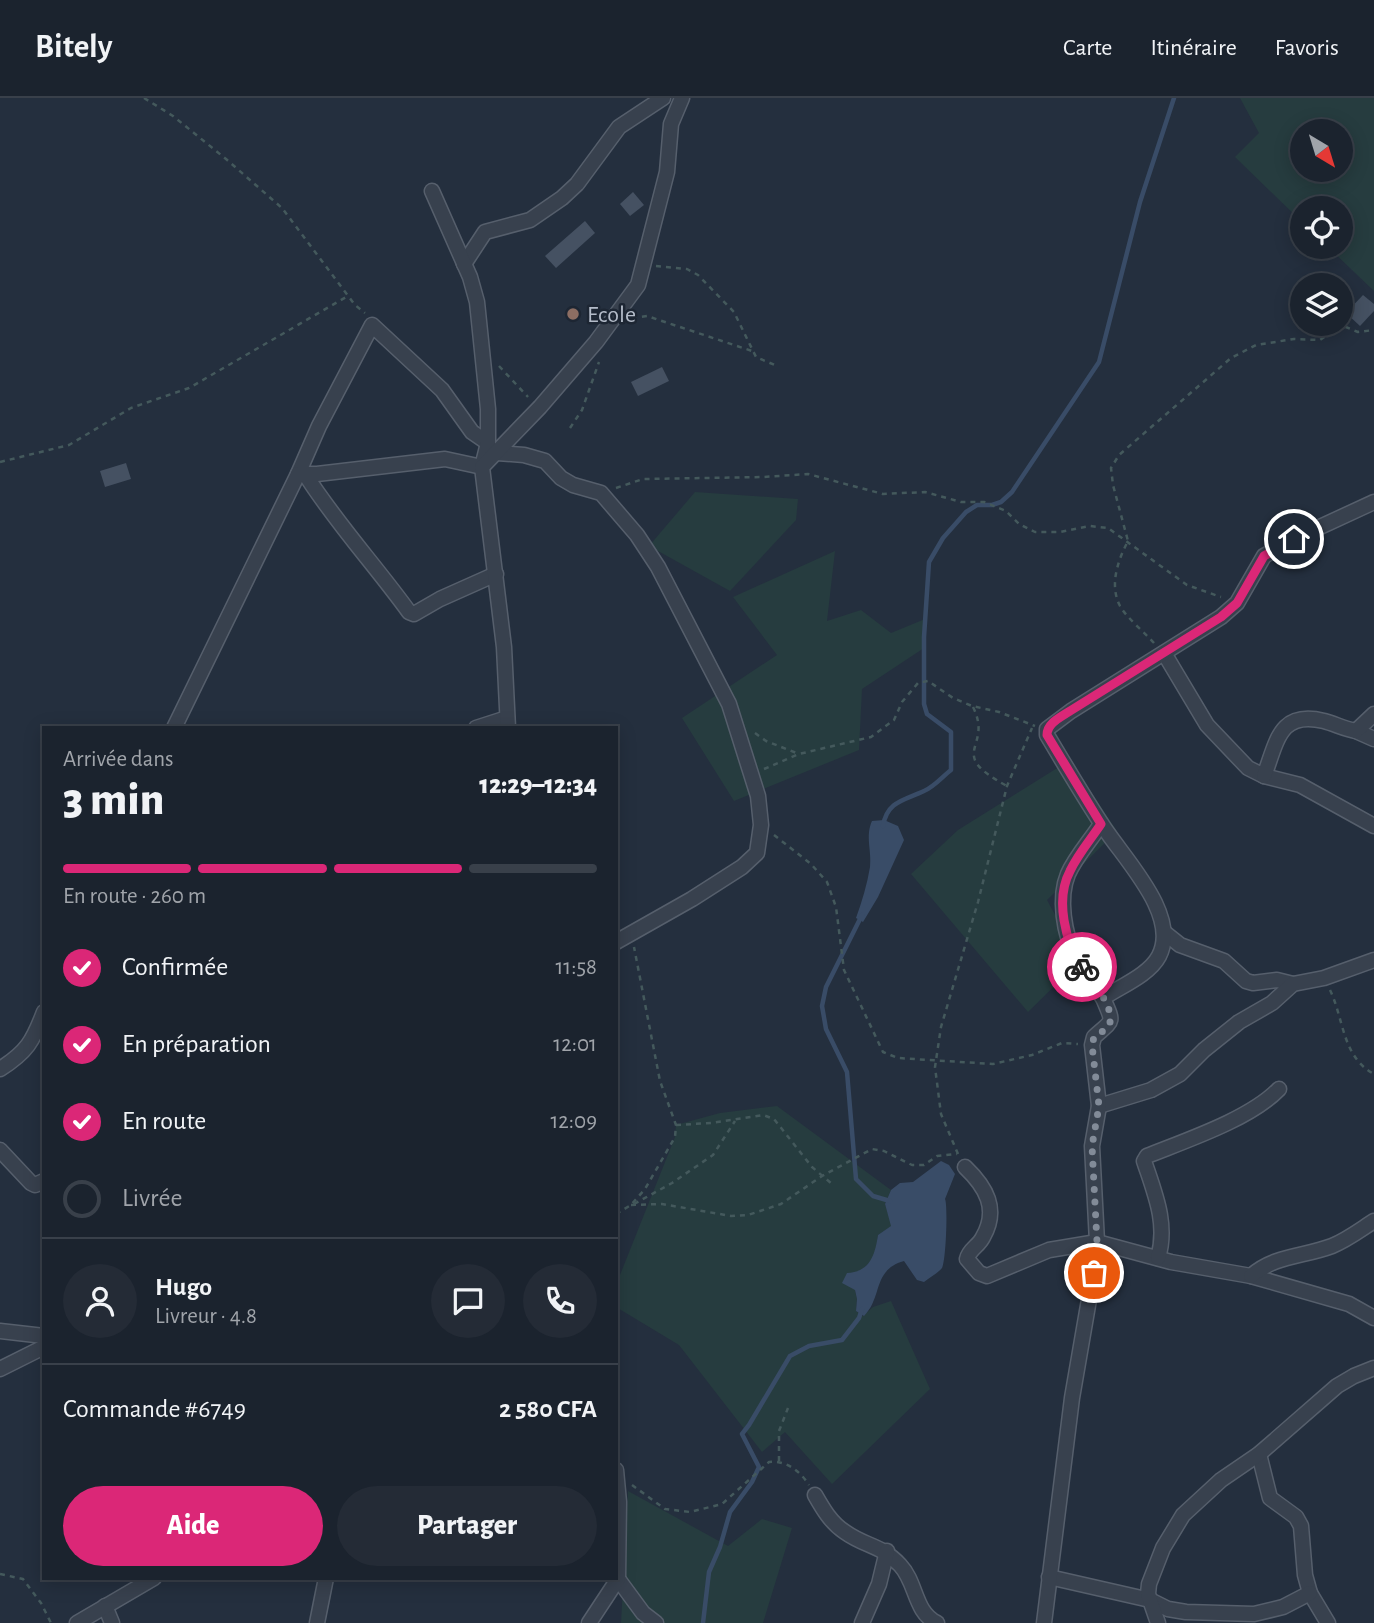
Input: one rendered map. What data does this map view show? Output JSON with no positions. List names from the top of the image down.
{
  "places": ["Ecole"],
  "north": "bottom right",
  "page": {
    "header": "Bitely",
    "nav": ["Carte", "Itinéraire", "Favoris"],
    "heading": ["3 min", "Arrivée dans", "12:29–12:34"],
    "panel": [
      "Hugo",
      "Livreur · 4.8",
      "Commande #6749",
      "2 580 CFA"
    ],
    "bar": "En route · 260 m",
    "list": [
      ["Confirmée", "11:58"],
      ["En préparation", "12:01"],
      ["En route", "12:09"],
      "Livrée"
    ],
    "buttons": ["Aide", "Partager"]
  }
}
